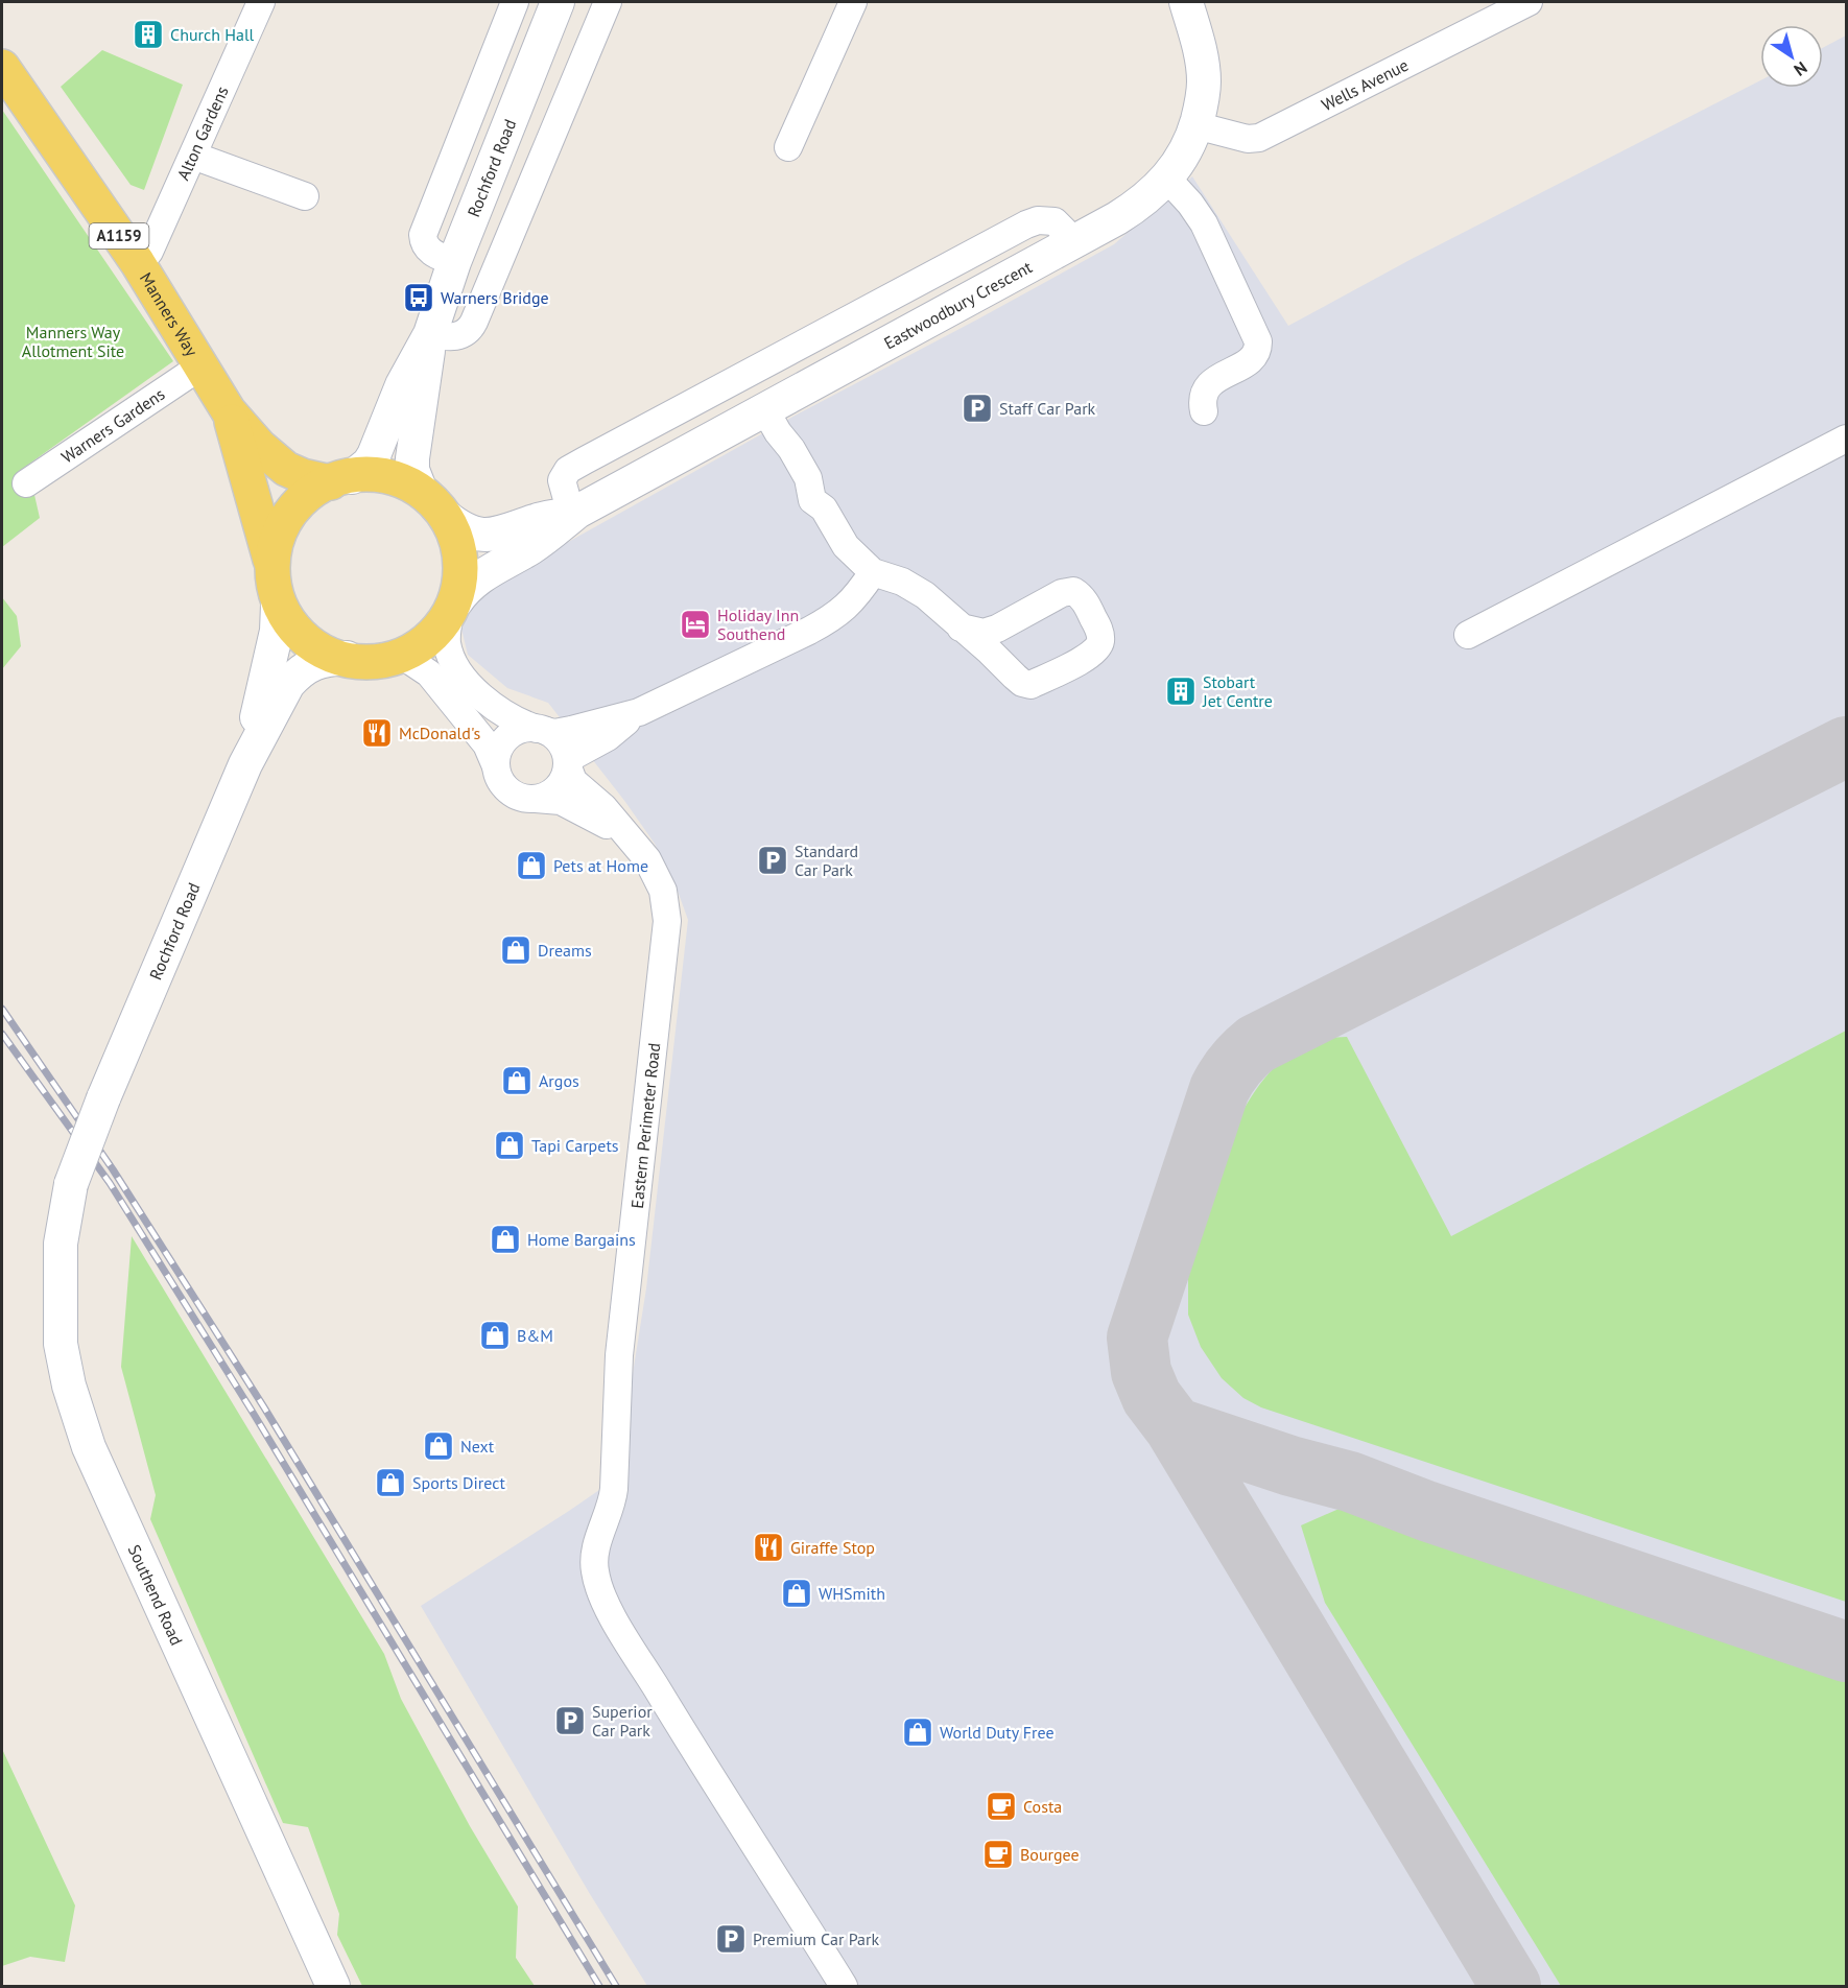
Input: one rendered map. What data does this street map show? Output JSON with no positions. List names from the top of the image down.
{
  "streets": {
    "main road": ["A1159", "Manners Way"],
    "street": [
      "Wells Avenue",
      "Alton Gardens",
      "Rochford Road",
      "Eastwoodbury Crescent",
      "Warners Gardens",
      "Eastern Perimeter Road",
      "Southend Road"
    ]
  },
  "crossings": [
    ["Wells Avenue", "Eastwoodbury Crescent"],
    ["Alton Gardens", "Manners Way"],
    ["Rochford Road", "A1159"],
    ["Rochford Road", "Eastwoodbury Crescent"],
    ["Rochford Road", "Manners Way"],
    ["Rochford Road", "Southend Road"],
    ["A1159", "Eastwoodbury Crescent"],
    ["A1159", "Manners Way"],
    ["Eastwoodbury Crescent", "Manners Way"],
    ["Manners Way", "Warners Gardens"]
  ],
  "parks": ["Manners Way Allotment Site"],
  "places": {
    "building": ["Church Hall", "Stobart Jet Centre"],
    "bus stop": ["Warners Bridge"],
    "parking": [
      "Staff Car Park",
      "Standard Car Park",
      "Superior Car Park",
      "Premium Car Park"
    ],
    "hotel": ["Holiday Inn Southend"],
    "restaurant": ["McDonald's", "Giraffe Stop"],
    "shop": [
      "Pets at Home",
      "Dreams",
      "Argos",
      "Tapi Carpets",
      "Home Bargains",
      "B&M",
      "Next",
      "Sports Direct",
      "WHSmith",
      "World Duty Free"
    ],
    "cafe": ["Costa", "Bourgee"]
  },
  "north": "bottom right"
}
